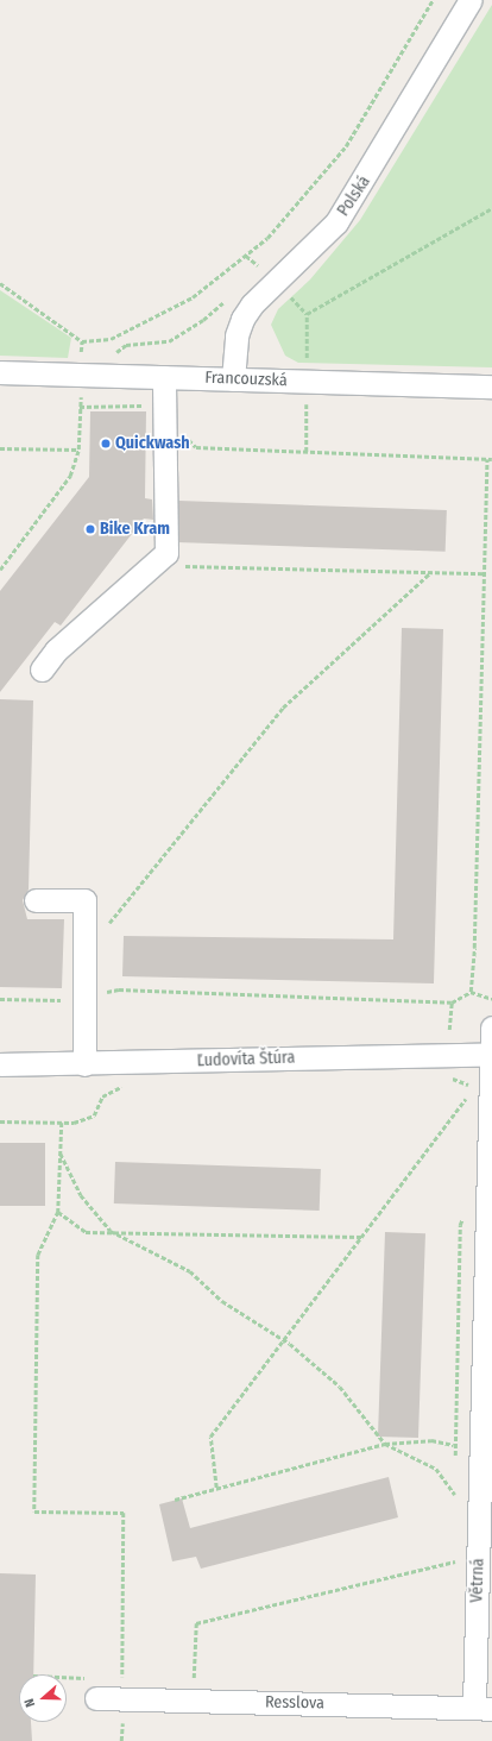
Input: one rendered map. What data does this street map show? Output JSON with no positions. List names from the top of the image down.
{
  "streets": {
    "street": [
      "Polská",
      "Francouzská",
      "Ľudovíta Štúra",
      "Větrná",
      "Resslova"
    ]
  },
  "crossings": [
    ["Polská", "Francouzská"],
    ["Ľudovíta Štúra", "Větrná"],
    ["Větrná", "Resslova"]
  ],
  "places": ["Quickwash", "Bike Kram"],
  "north": "left"
}
